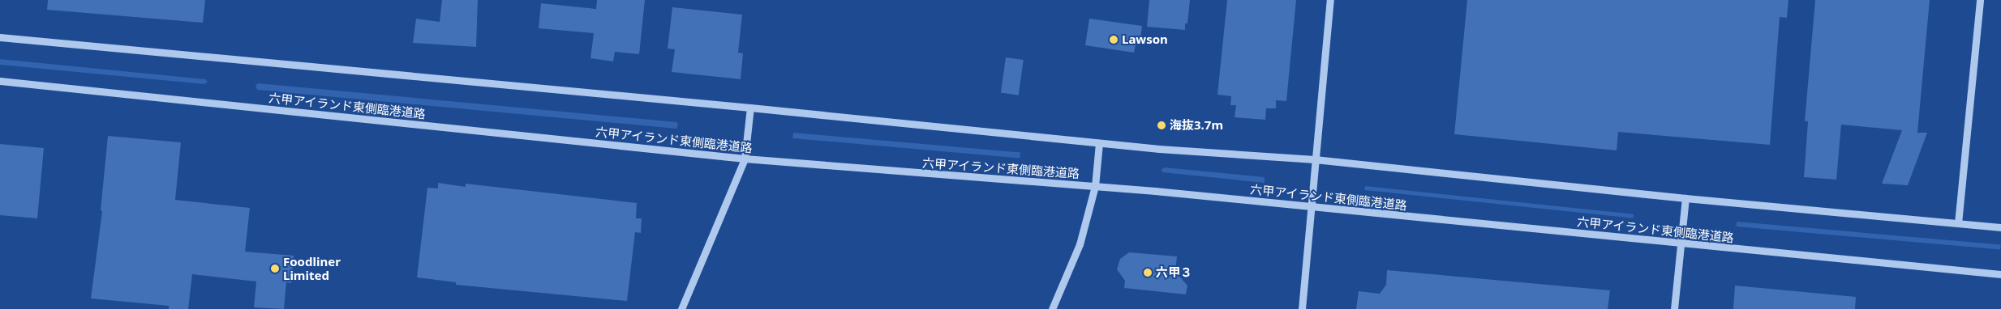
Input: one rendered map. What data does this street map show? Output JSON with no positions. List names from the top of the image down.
{
  "streets": {
    "street": ["六甲アイランド東側臨港道路"]
  },
  "places": [
    "Lawson",
    "海抜3.7m",
    "Foodliner Limited",
    "六甲３"
  ]
}
